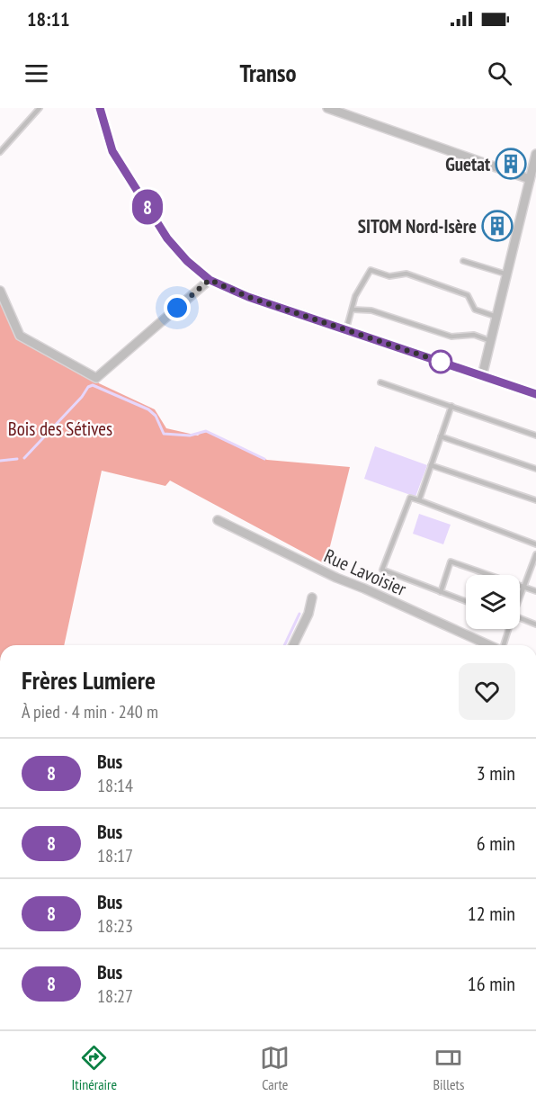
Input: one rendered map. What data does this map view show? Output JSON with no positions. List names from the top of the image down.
{
  "streets": {
    "street": ["Rue Lavoisier"]
  },
  "parks": ["Bois des Sétives"],
  "places": {
    "building": ["Guetat", "SITOM Nord-Isère"]
  },
  "lines": ["bus line 8"],
  "page": {
    "status": "18:11",
    "header": "Transo",
    "on_map": "8",
    "heading": ["Frères Lumiere", "À pied · 4 min · 240 m"],
    "list": [
      {
        "mark": "8",
        "name": "Bus",
        "note": "18:14",
        "value": "3 min"
      },
      {
        "mark": "8",
        "name": "Bus",
        "note": "18:17",
        "value": "6 min"
      },
      {
        "mark": "8",
        "name": "Bus",
        "note": "18:23",
        "value": "12 min"
      },
      {
        "mark": "8",
        "name": "Bus",
        "note": "18:27",
        "value": "16 min"
      }
    ],
    "tabs": ["Itinéraire", "Carte", "Billets"]
  }
}
